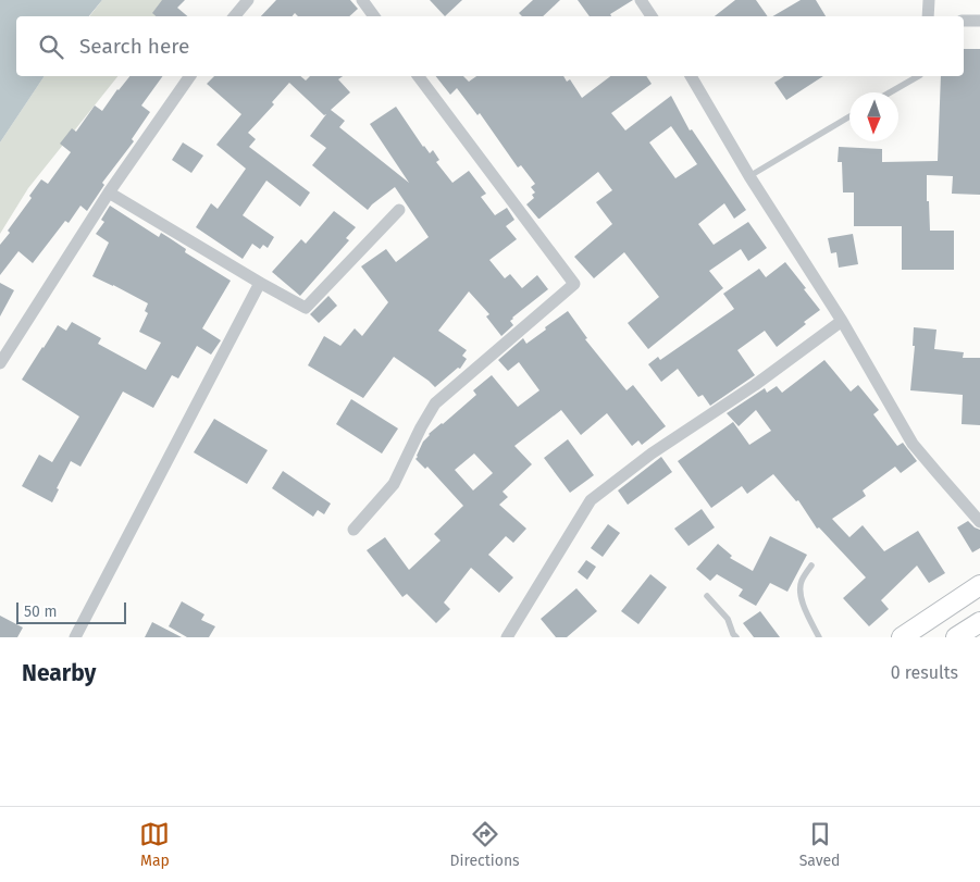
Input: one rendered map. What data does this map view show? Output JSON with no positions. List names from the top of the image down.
{
  "scale_bar": "50 m",
  "north": "bottom",
  "page": {
    "search": "Search here",
    "scale": "50 m",
    "heading": ["Nearby", "0 results"],
    "nav": ["Map", "Directions", "Saved"]
  }
}
